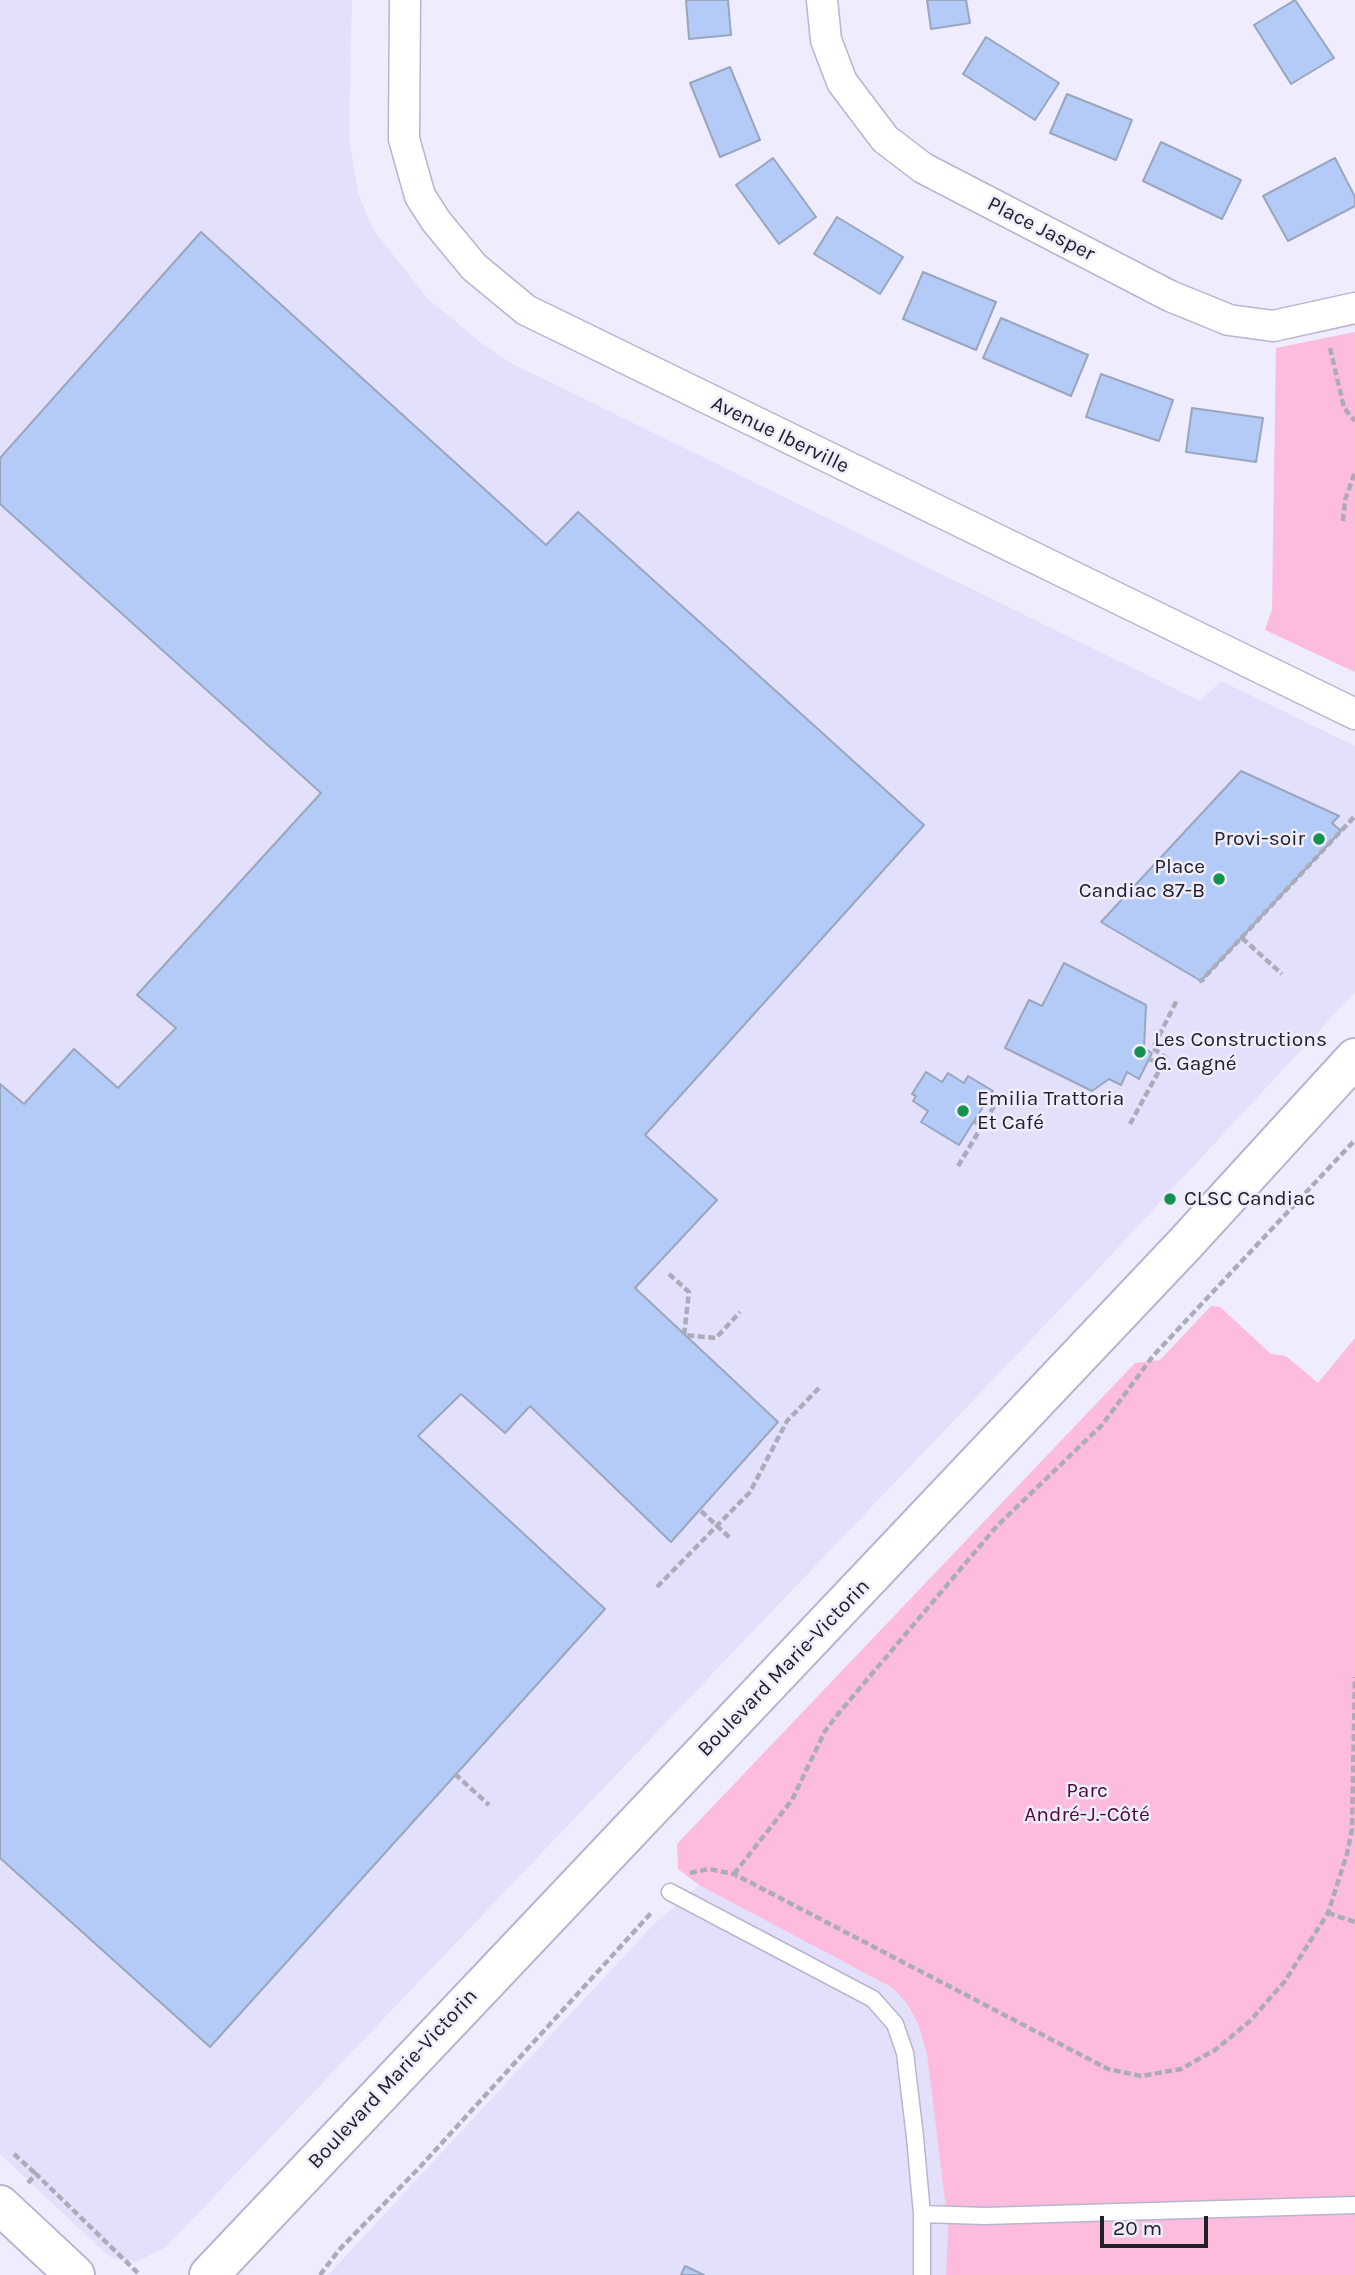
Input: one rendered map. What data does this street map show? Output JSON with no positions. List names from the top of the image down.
{
  "streets": {
    "street": ["Place Jasper", "Avenue Iberville", "Boulevard Marie-Victorin"]
  },
  "parks": ["Parc André-J.-Côté"],
  "places": [
    "Provi-soir",
    "Place Candiac 87-B",
    "Les Constructions G. Gagné",
    "Emilia Trattoria Et Café",
    "CLSC Candiac"
  ],
  "scale_bar": "20 m"
}
